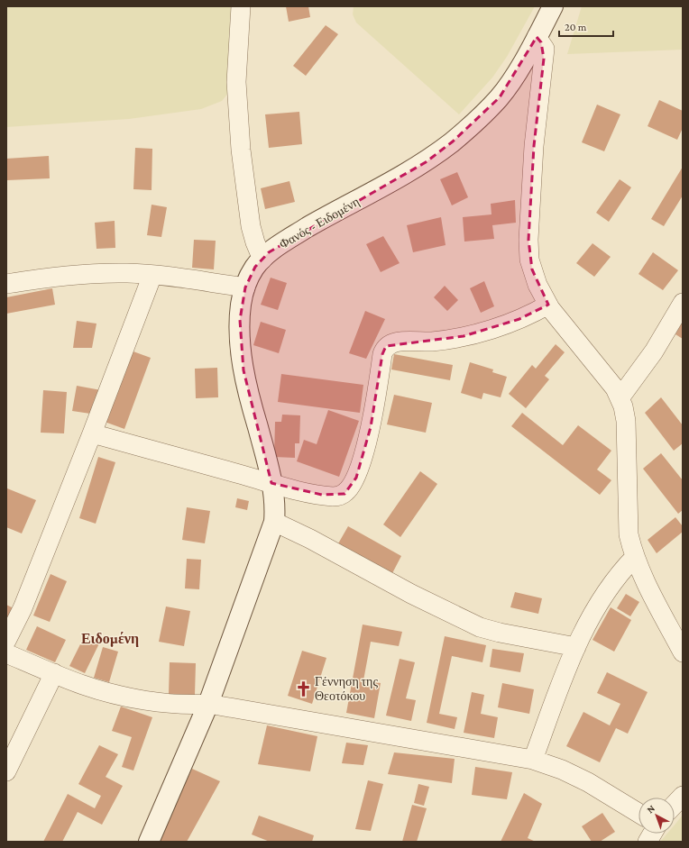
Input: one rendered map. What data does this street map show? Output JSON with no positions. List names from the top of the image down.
{
  "streets": {
    "street": ["Φανός - Ειδομένη"]
  },
  "districts": ["Ειδομένη"],
  "places": {
    "church": ["Γέννηση της Θεοτόκου"]
  },
  "scale_bar": "20 m",
  "north": "top left"
}
